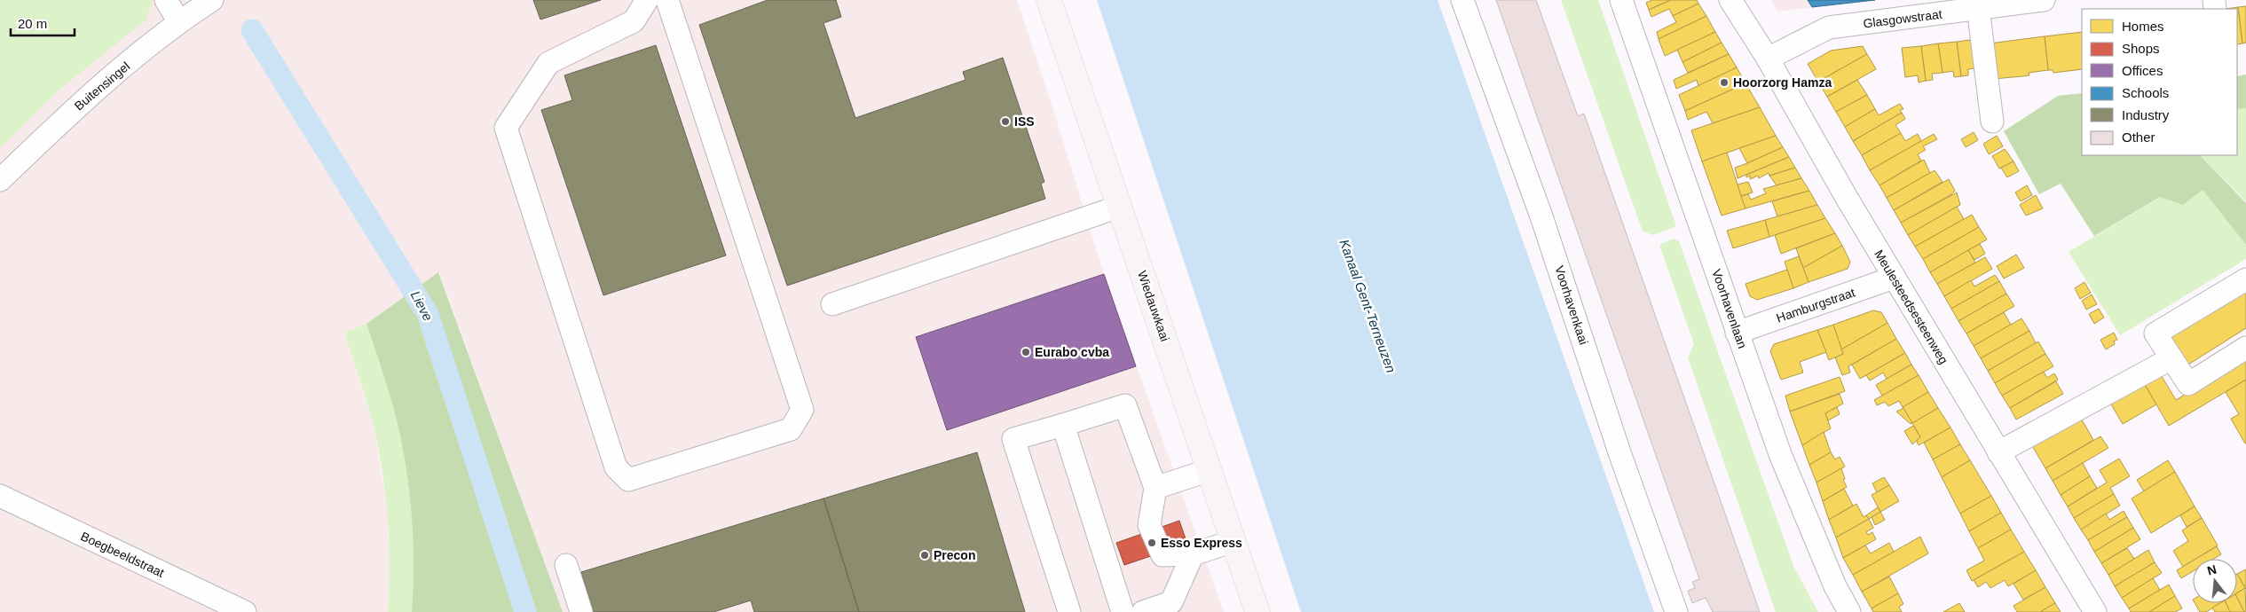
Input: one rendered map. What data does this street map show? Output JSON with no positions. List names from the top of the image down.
{
  "streets": {
    "main road": ["Wiedauwkaai"],
    "street": [
      "Glasgowstraat",
      "Buitensingel",
      "Voorhavenkaai",
      "Hamburgstraat",
      "Meulesteedsesteenweg",
      "Voorhavenlaan",
      "Boegbeeldstraat"
    ]
  },
  "crossings": [
    ["Glasgowstraat", "Meulesteedsesteenweg"],
    ["Hamburgstraat", "Meulesteedsesteenweg"],
    ["Hamburgstraat", "Voorhavenlaan"]
  ],
  "water": ["Lieve", "Kanaal Gent-Terneuzen"],
  "places": [
    "Hoorzorg Hamza",
    "ISS",
    "Eurabo cvba",
    "Esso Express",
    "Precon"
  ],
  "legend": [
    "Homes",
    "Shops",
    "Offices",
    "Schools",
    "Industry",
    "Other"
  ],
  "scale_bar": "20 m",
  "north": "top"
}
